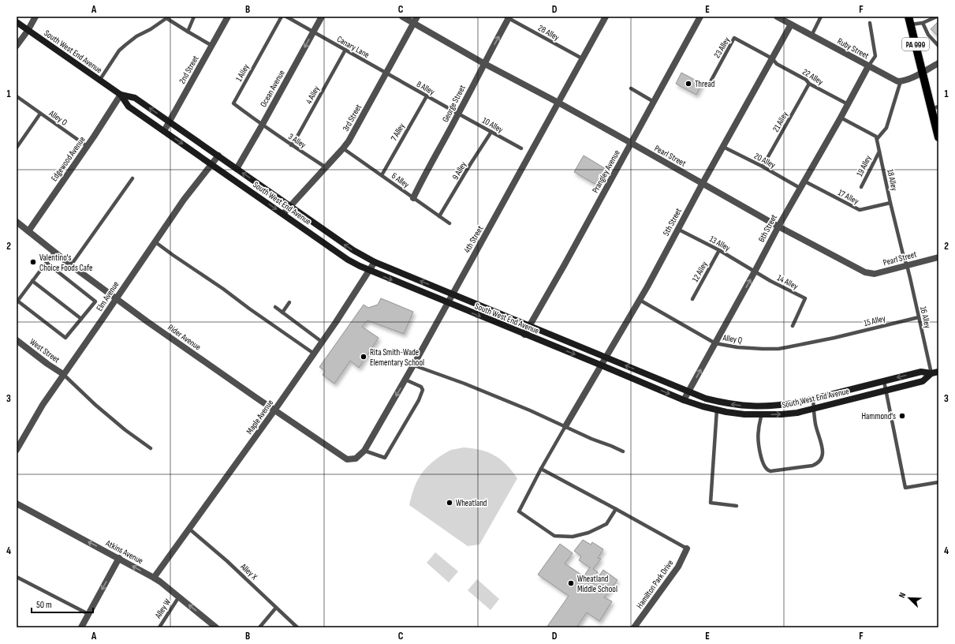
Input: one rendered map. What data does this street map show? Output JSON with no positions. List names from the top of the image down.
{
  "streets": {
    "main road": ["PA 999", "South West End Avenue"],
    "street": [
      "Ruby Street",
      "2nd Street",
      "Ocean Avenue",
      "George Street",
      "3rd Street",
      "Pearl Street",
      "Edgewood Avenue",
      "Prangley Avenue",
      "5th Street",
      "6th Street",
      "4th Street",
      "Elm Avenue",
      "Rider Avenue",
      "West Street",
      "Maple Avenue",
      "Atkins Avenue",
      "Hamilton Park Drive"
    ],
    "lane": [
      "28 Alley",
      "Canary Lane",
      "23 Alley",
      "1 Alley",
      "22 Alley",
      "8 Alley",
      "4 Alley",
      "Alley O",
      "21 Alley",
      "10 Alley",
      "7 Alley",
      "3 Alley",
      "20 Alley",
      "19 Alley",
      "9 Alley",
      "6 Alley",
      "18 Alley",
      "17 Alley",
      "13 Alley",
      "12 Alley",
      "14 Alley",
      "16 Alley",
      "15 Alley",
      "Alley Q",
      "Alley X",
      "Alley W"
    ]
  },
  "crossings": [
    ["28 Alley", "George Street"],
    ["28 Alley", "4th Street"],
    ["Canary Lane", "8 Alley"],
    ["Canary Lane", "Ocean Avenue"],
    ["Canary Lane", "4 Alley"],
    ["Canary Lane", "3rd Street"],
    ["23 Alley", "22 Alley"],
    ["23 Alley", "5th Street"],
    ["Ruby Street", "5th Street"],
    ["Ruby Street", "6th Street"],
    ["South West End Avenue", "2nd Street"],
    ["South West End Avenue", "Ocean Avenue"],
    ["South West End Avenue", "3rd Street"],
    ["South West End Avenue", "Edgewood Avenue"],
    ["South West End Avenue", "Prangley Avenue"],
    ["South West End Avenue", "5th Street"],
    ["South West End Avenue", "6th Street"],
    ["South West End Avenue", "4th Street"],
    ["South West End Avenue", "Elm Avenue"],
    ["South West End Avenue", "16 Alley"],
    ["South West End Avenue", "Maple Avenue"],
    ["1 Alley", "Ocean Avenue"],
    ["1 Alley", "3 Alley"],
    ["22 Alley", "21 Alley"],
    ["22 Alley", "5th Street"],
    ["22 Alley", "6th Street"],
    ["8 Alley", "George Street"],
    ["8 Alley", "3rd Street"],
    ["8 Alley", "10 Alley"],
    ["8 Alley", "7 Alley"],
    ["Ocean Avenue", "3 Alley"],
    ["4 Alley", "3 Alley"],
    ["George Street", "10 Alley"],
    ["George Street", "Pearl Street"],
    ["George Street", "6 Alley"],
    ["Alley O", "Edgewood Avenue"],
    ["3rd Street", "3 Alley"],
    ["3rd Street", "Pearl Street"],
    ["3rd Street", "6 Alley"],
    ["21 Alley", "20 Alley"],
    ["10 Alley", "9 Alley"],
    ["7 Alley", "6 Alley"],
    ["Pearl Street", "Prangley Avenue"],
    ["Pearl Street", "18 Alley"],
    ["Pearl Street", "5th Street"],
    ["Pearl Street", "6th Street"],
    ["Pearl Street", "4th Street"],
    ["Pearl Street", "16 Alley"],
    ["Edgewood Avenue", "Rider Avenue"],
    ["20 Alley", "5th Street"],
    ["20 Alley", "6th Street"],
    ["19 Alley", "18 Alley"],
    ["9 Alley", "6 Alley"],
    ["18 Alley", "17 Alley"],
    ["18 Alley", "16 Alley"],
    ["17 Alley", "6th Street"],
    ["5th Street", "13 Alley"],
    ["5th Street", "Alley Q"],
    ["6th Street", "13 Alley"],
    ["6th Street", "14 Alley"],
    ["6th Street", "Alley Q"],
    ["4th Street", "Rider Avenue"],
    ["13 Alley", "12 Alley"],
    ["13 Alley", "14 Alley"],
    ["Elm Avenue", "Rider Avenue"],
    ["Elm Avenue", "West Street"],
    ["16 Alley", "15 Alley"],
    ["15 Alley", "Alley Q"],
    ["Rider Avenue", "Maple Avenue"],
    ["Maple Avenue", "Atkins Avenue"],
    ["Maple Avenue", "Alley X"],
    ["Atkins Avenue", "Alley W"]
  ],
  "one_way": ["Ocean Avenue", "6th Street", "Atkins Avenue"],
  "places": [
    "Thread",
    "Valentino's Choice Foods Cafe",
    "Rita Smith-Wade Elementary School",
    "Hammond's",
    "Wheatland",
    "Wheatland Middle School"
  ],
  "scale_bar": "50 m",
  "north": "top left",
  "grid": {
    "columns": [
      "A",
      "B",
      "C",
      "D",
      "E",
      "F"
    ],
    "rows": [
      "1",
      "2",
      "3",
      "4"
    ]
  }
}
